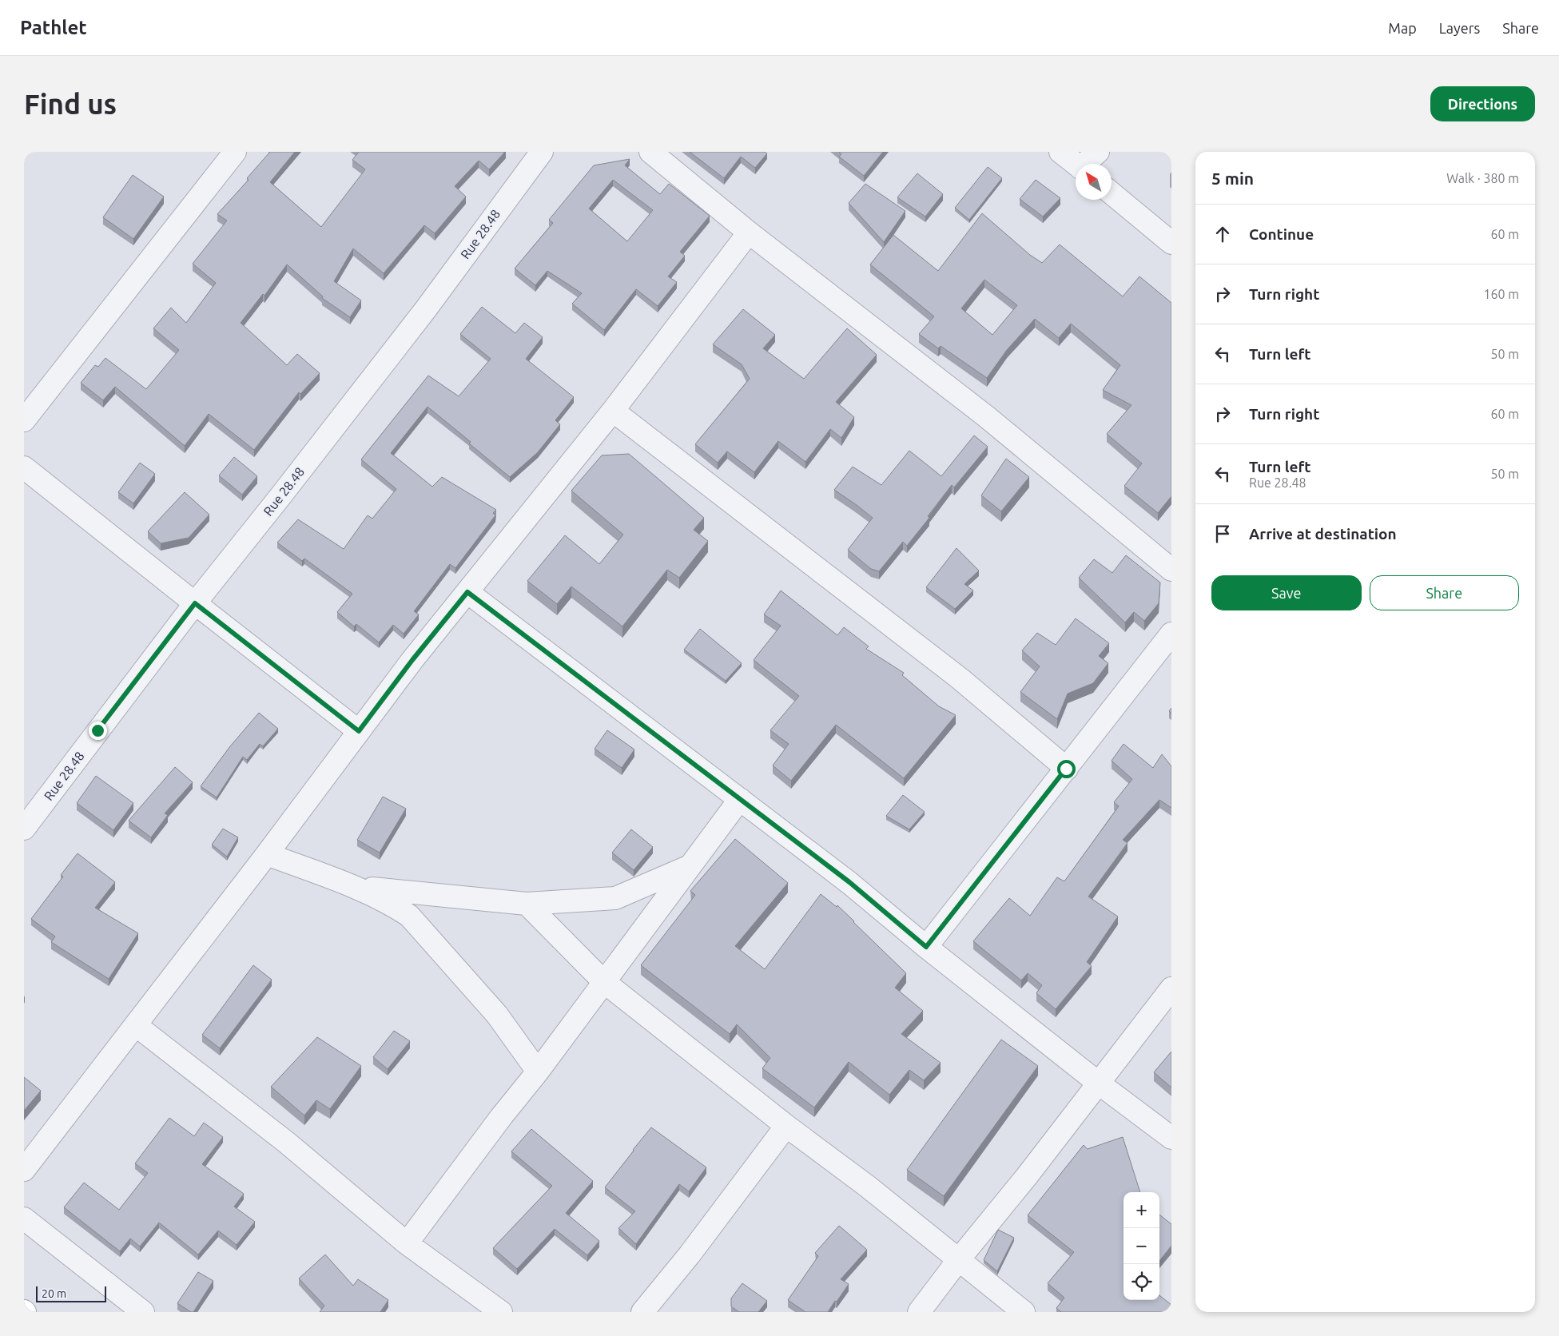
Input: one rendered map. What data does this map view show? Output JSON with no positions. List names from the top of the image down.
{
  "streets": {
    "street": ["Rue 28.48"]
  },
  "scale_bar": "20 m",
  "north": "top left",
  "page": {
    "header": "Pathlet",
    "nav": ["Map", "Layers", "Share"],
    "buttons": [
      "Directions",
      ["Save", "Share"]
    ],
    "title": "Find us",
    "heading": ["5 min", "Walk · 380 m"],
    "list": [
      ["Continue", "60 m"],
      ["Turn right", "160 m"],
      ["Turn left", "50 m"],
      ["Turn right", "60 m"],
      ["Turn left", "Rue 28.48", "50 m"],
      "Arrive at destination"
    ],
    "map_buttons": ["+", "−"],
    "scale": "20 m"
  }
}
